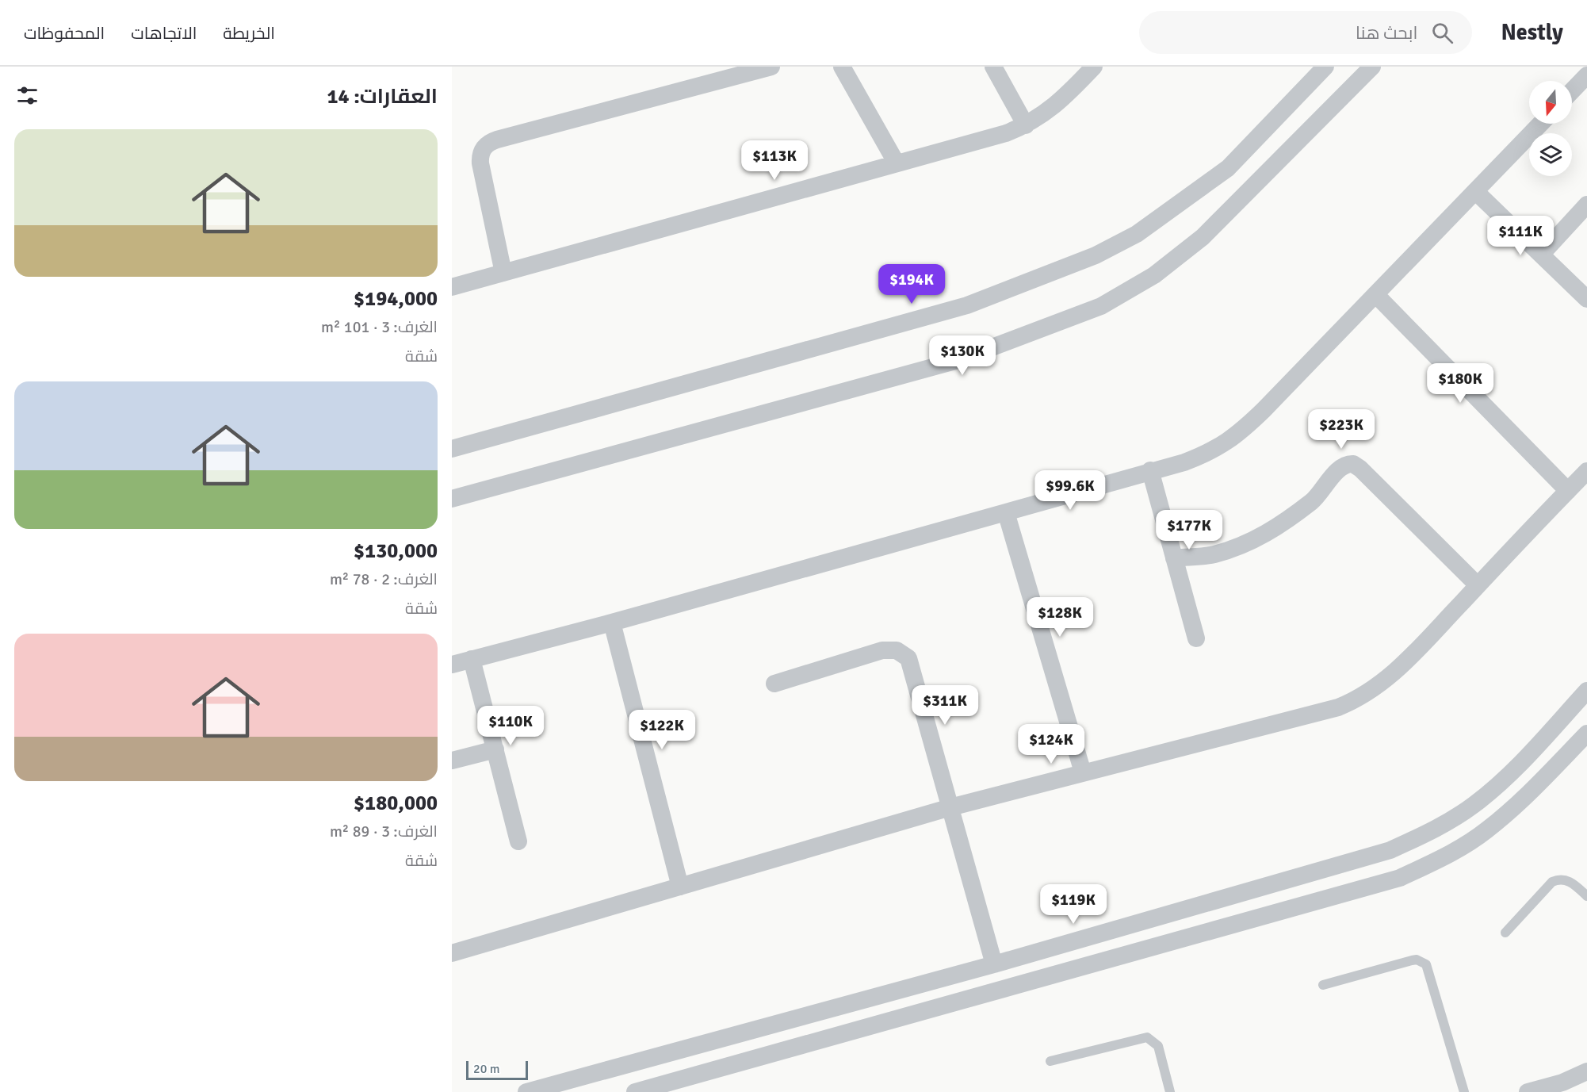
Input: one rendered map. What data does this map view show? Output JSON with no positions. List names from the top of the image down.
{
  "scale_bar": "20 m",
  "north": "bottom",
  "page": {
    "header": "Nestly",
    "search": "ابحث هنا",
    "nav": ["الخريطة", "الاتجاهات", "المحفوظات"],
    "heading": "العقارات: 14",
    "list": [
      {
        "name": "$194,000",
        "note": "الغرف: 3 · 101 m² · شقة"
      },
      {
        "name": "$130,000",
        "note": "الغرف: 2 · 78 m² · شقة"
      },
      {
        "name": "$180,000",
        "note": "الغرف: 3 · 89 m² · شقة"
      }
    ],
    "price": [
      "$113K",
      "$111K",
      "$194K",
      "$130K",
      "$180K",
      "$223K",
      "$99.6K",
      "$177K",
      "$128K",
      "$311K",
      "$110K",
      "$122K",
      "$124K",
      "$119K"
    ],
    "scale": "20 m"
  }
}
